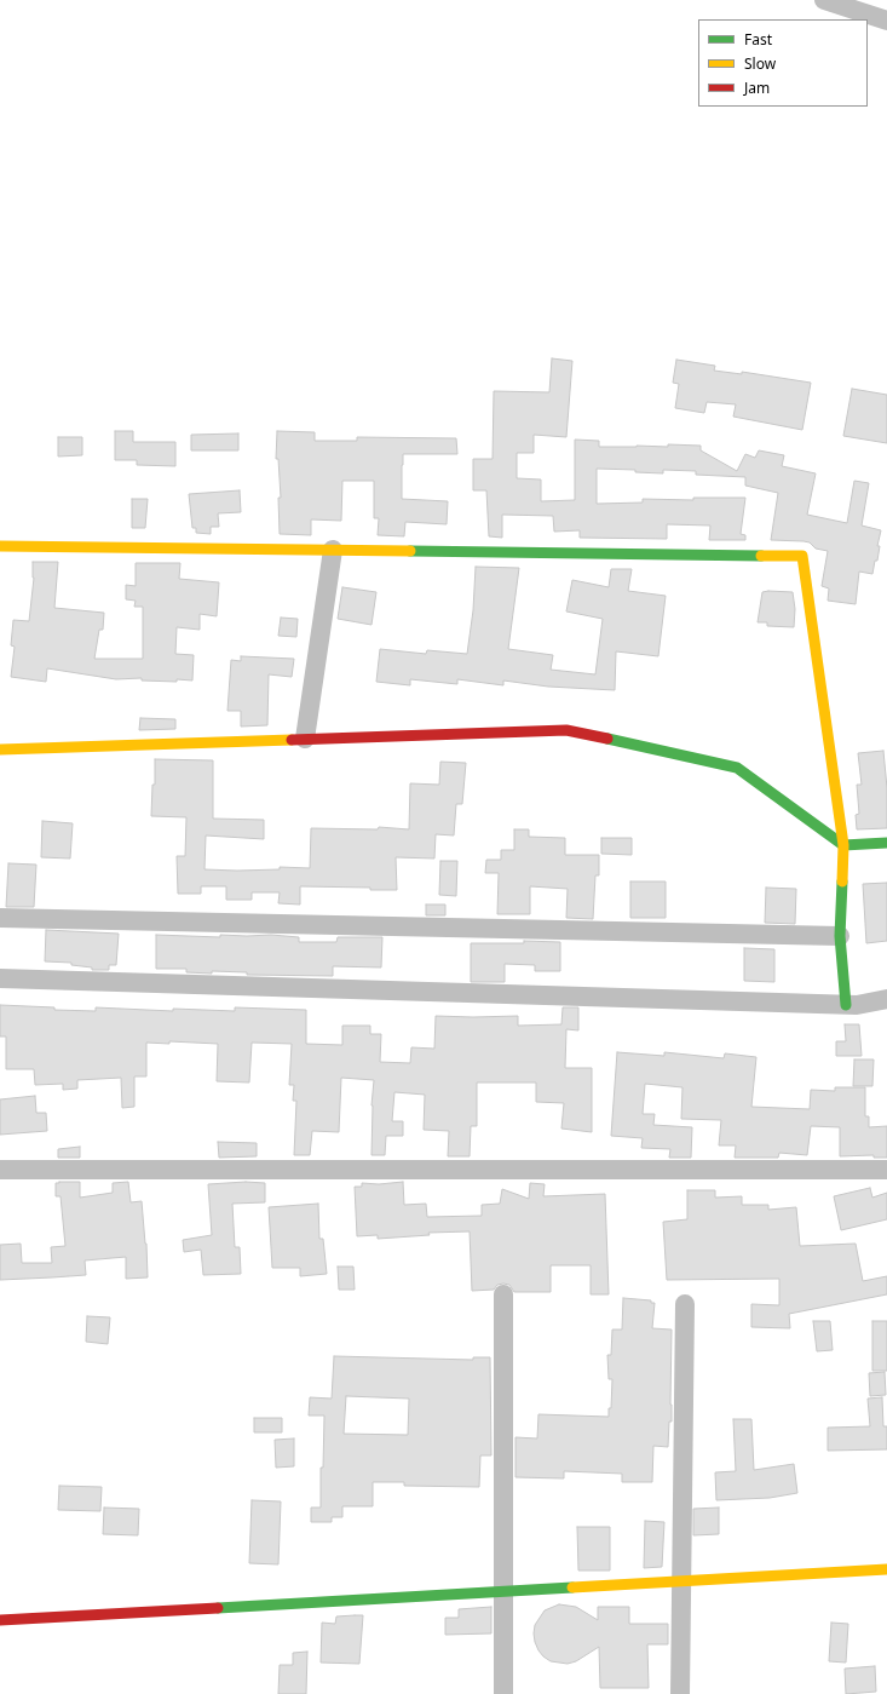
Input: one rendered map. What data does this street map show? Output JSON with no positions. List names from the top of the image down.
{
  "legend": ["Fast", "Slow", "Jam"]
}
